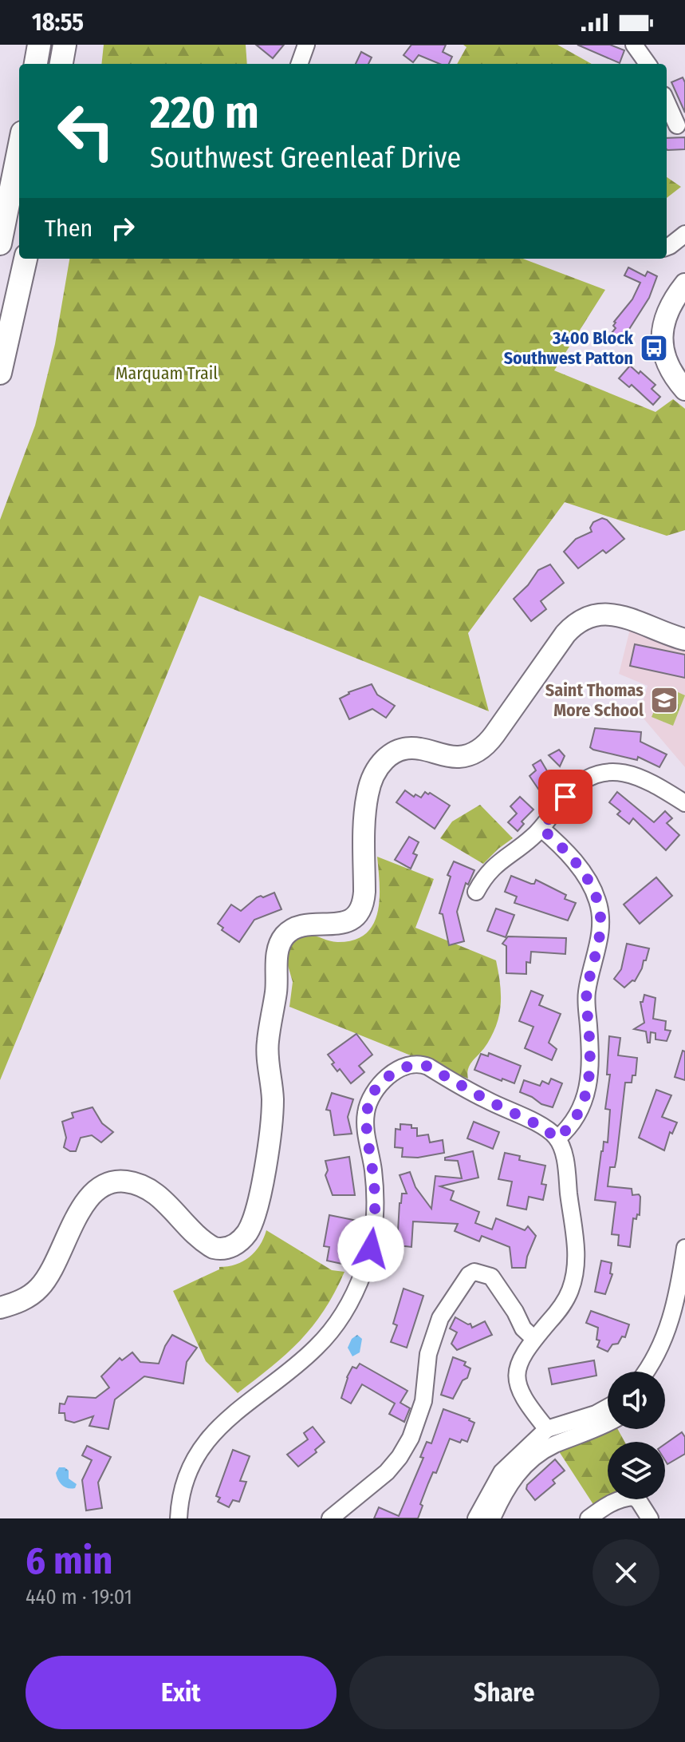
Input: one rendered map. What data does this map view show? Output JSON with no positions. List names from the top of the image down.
{
  "parks": ["Marquam Trail"],
  "places": {
    "bus stop": ["3400 Block Southwest Patton"],
    "school or university": ["Saint Thomas More School"]
  },
  "page": {
    "status": "18:55",
    "turn": ["220 m", "Southwest Greenleaf Drive"],
    "then": "Then",
    "heading": ["6 min", "440 m · 19:01"],
    "buttons": ["Exit", "Share"]
  }
}
